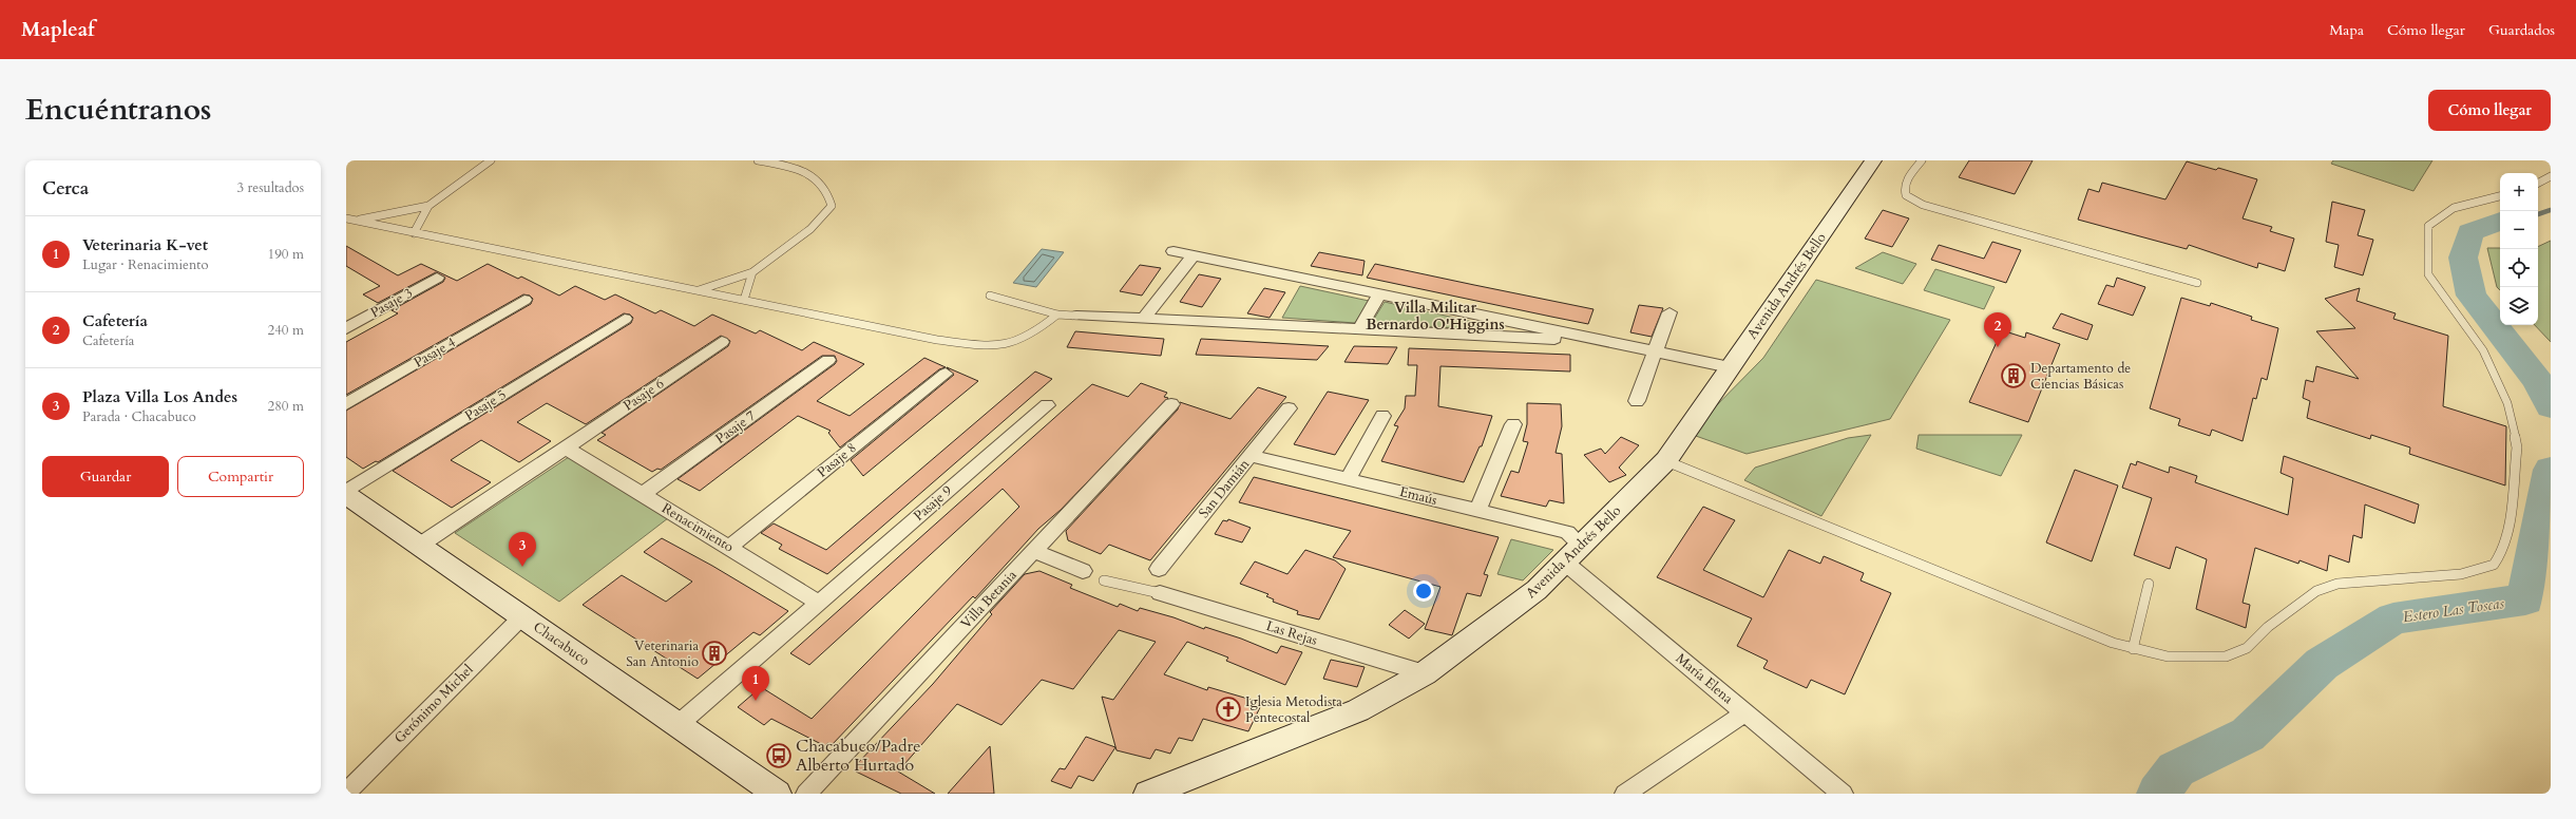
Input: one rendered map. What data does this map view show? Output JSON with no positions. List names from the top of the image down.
{
  "streets": {
    "main road": ["Avenida Andrés Bello", "Chacabuco"],
    "street": [
      "Pasaje 3",
      "Pasaje 4",
      "Pasaje 6",
      "Pasaje 5",
      "Pasaje 7",
      "Pasaje 8",
      "San Damián",
      "Emaús",
      "Pasaje 9",
      "Renacimiento",
      "Villa Betania",
      "Las Rejas",
      "María Elena",
      "Gerónimo Michel"
    ]
  },
  "crossings": [
    ["Avenida Andrés Bello", "Emaús"],
    ["Avenida Andrés Bello", "Las Rejas"],
    ["Avenida Andrés Bello", "María Elena"],
    ["Pasaje 6", "Renacimiento"],
    ["Pasaje 7", "Renacimiento"],
    ["Pasaje 8", "Renacimiento"],
    ["San Damián", "Emaús"],
    ["Pasaje 9", "Renacimiento"],
    ["Chacabuco", "Gerónimo Michel"]
  ],
  "districts": ["Villa Militar Bernardo O'Higgins"],
  "water": ["Estero Las Toscas"],
  "places": {
    "building": ["Departamento de Ciencias Básicas", "Veterinaria San Antonio"],
    "church": ["Iglesia Metodista Pentecostal"],
    "bus stop": ["Chacabuco/Padre Alberto Hurtado"]
  },
  "page": {
    "header": "Mapleaf",
    "nav": ["Mapa", "Cómo llegar", "Guardados"],
    "title": "Encuéntranos",
    "buttons": [
      "Cómo llegar",
      ["Guardar", "Compartir"]
    ],
    "heading": ["Cerca", "3 resultados"],
    "map_buttons": ["+", "−"],
    "list": [
      {
        "mark": "1",
        "name": "Veterinaria K-vet",
        "note": "Lugar · Renacimiento",
        "value": "190 m"
      },
      {
        "mark": "2",
        "name": "Cafetería",
        "note": "Cafetería",
        "value": "240 m"
      },
      {
        "mark": "3",
        "name": "Plaza Villa Los Andes",
        "note": "Parada · Chacabuco",
        "value": "280 m"
      }
    ],
    "pins": ["2", "3", "1"]
  }
}
